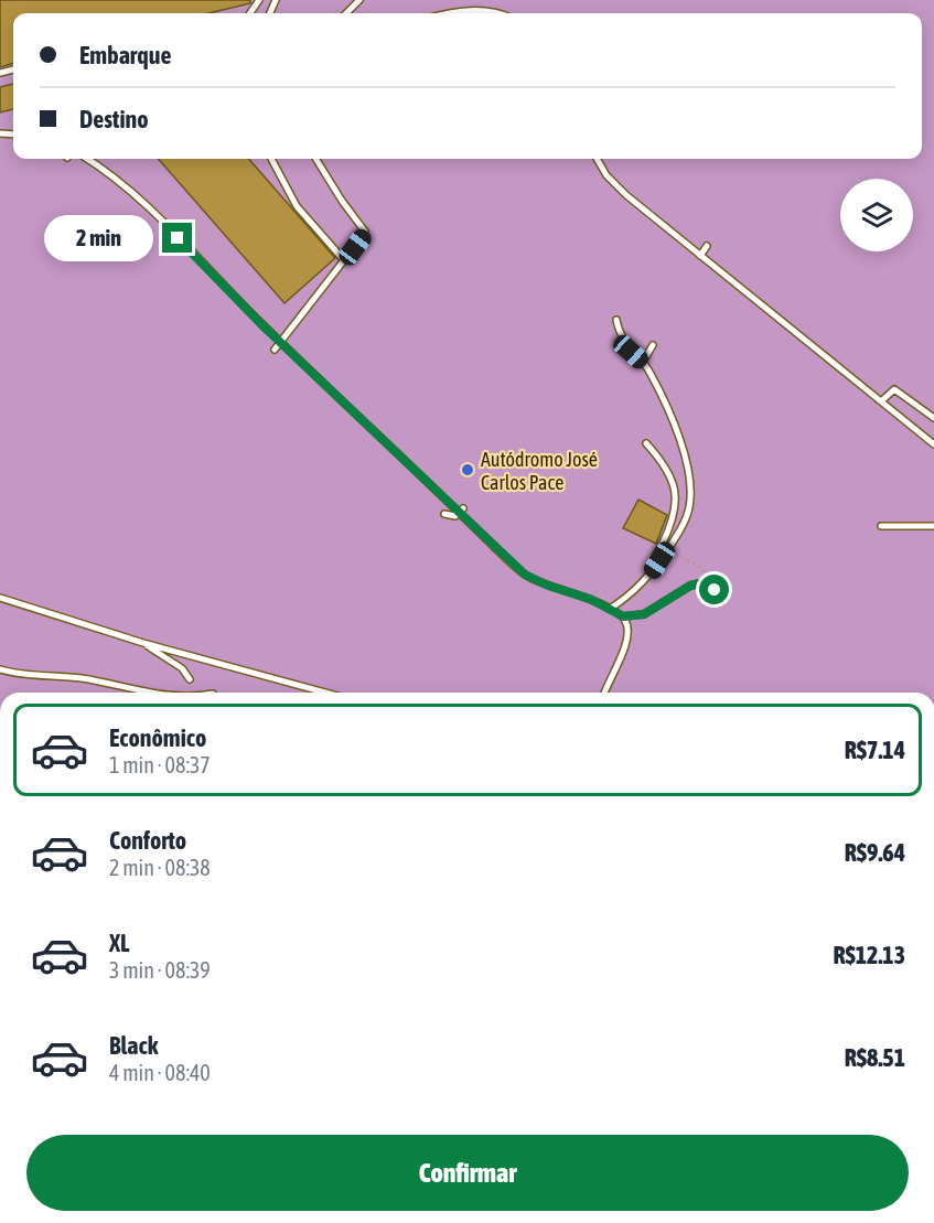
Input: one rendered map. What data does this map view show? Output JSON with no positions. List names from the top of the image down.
{
  "places": ["Autódromo José Carlos Pace"],
  "page": {
    "banner": ["Embarque", "Destino"],
    "bubble": "2 min",
    "list": [
      {
        "name": "Econômico",
        "note": "1 min · 08:37",
        "value": "R$7.14"
      },
      {
        "name": "Conforto",
        "note": "2 min · 08:38",
        "value": "R$9.64"
      },
      {
        "name": "XL",
        "note": "3 min · 08:39",
        "value": "R$12.13"
      },
      {
        "name": "Black",
        "note": "4 min · 08:40",
        "value": "R$8.51"
      }
    ],
    "buttons": "Confirmar"
  }
}
